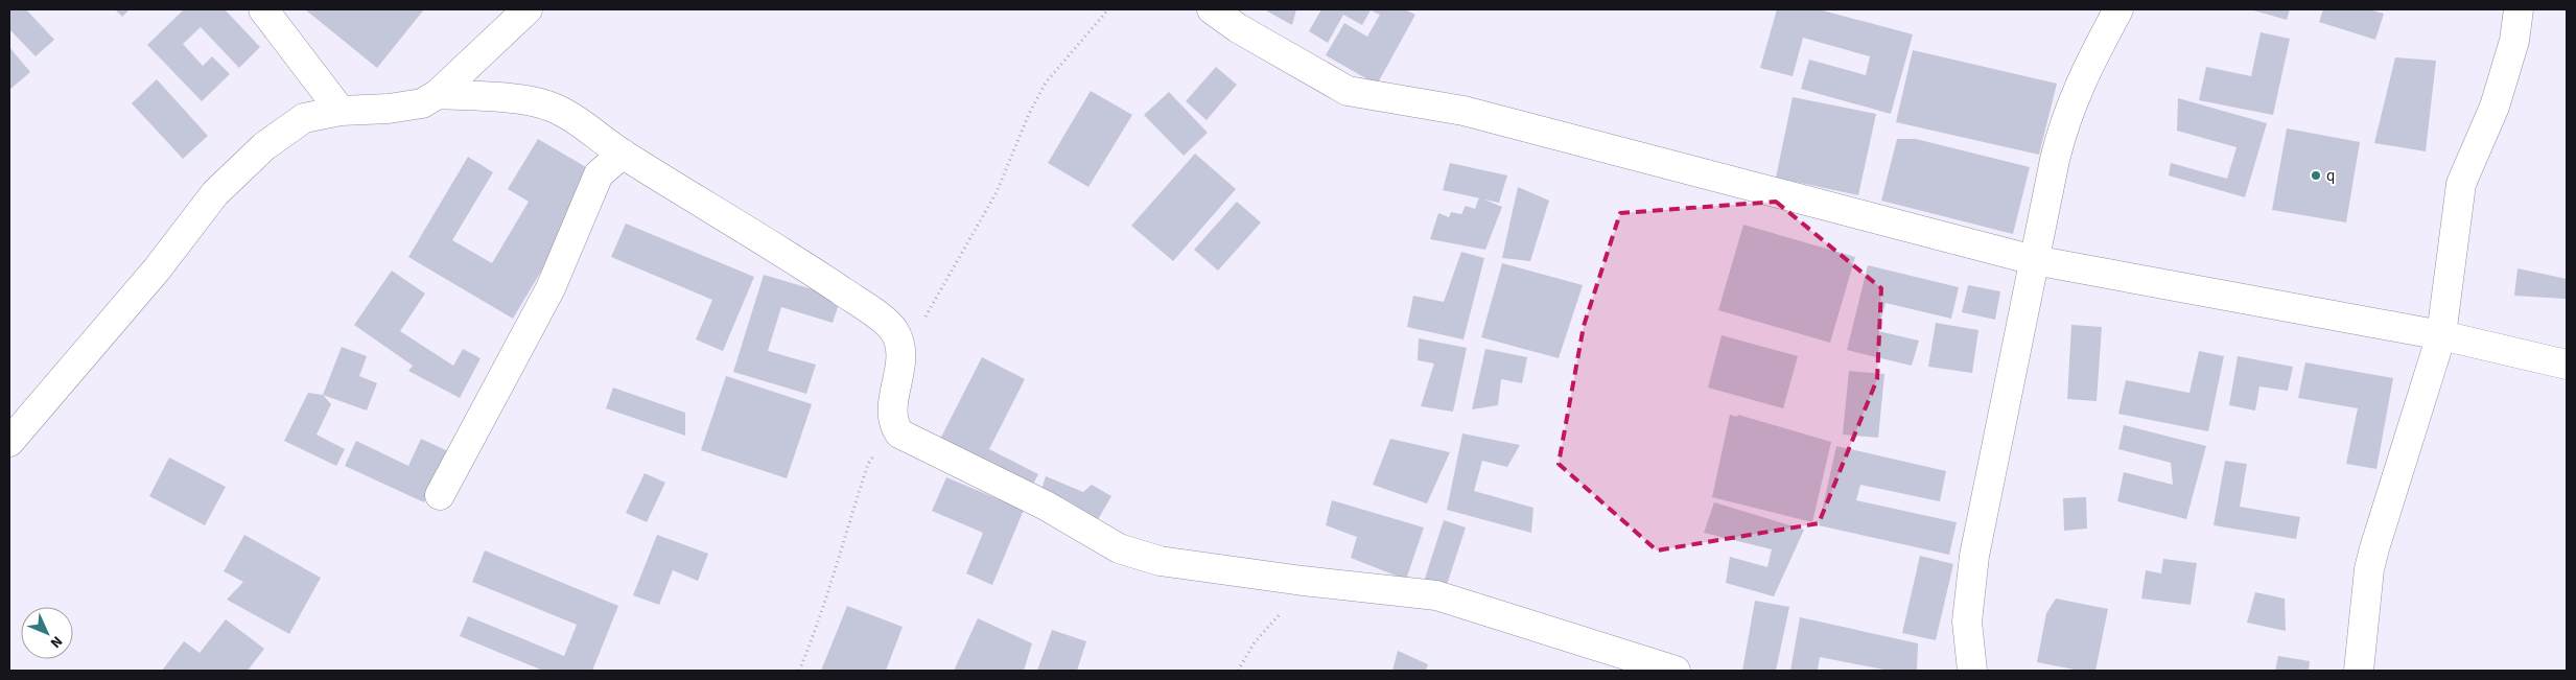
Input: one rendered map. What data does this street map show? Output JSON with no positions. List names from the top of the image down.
{
  "places": ["q"],
  "north": "bottom right"
}
